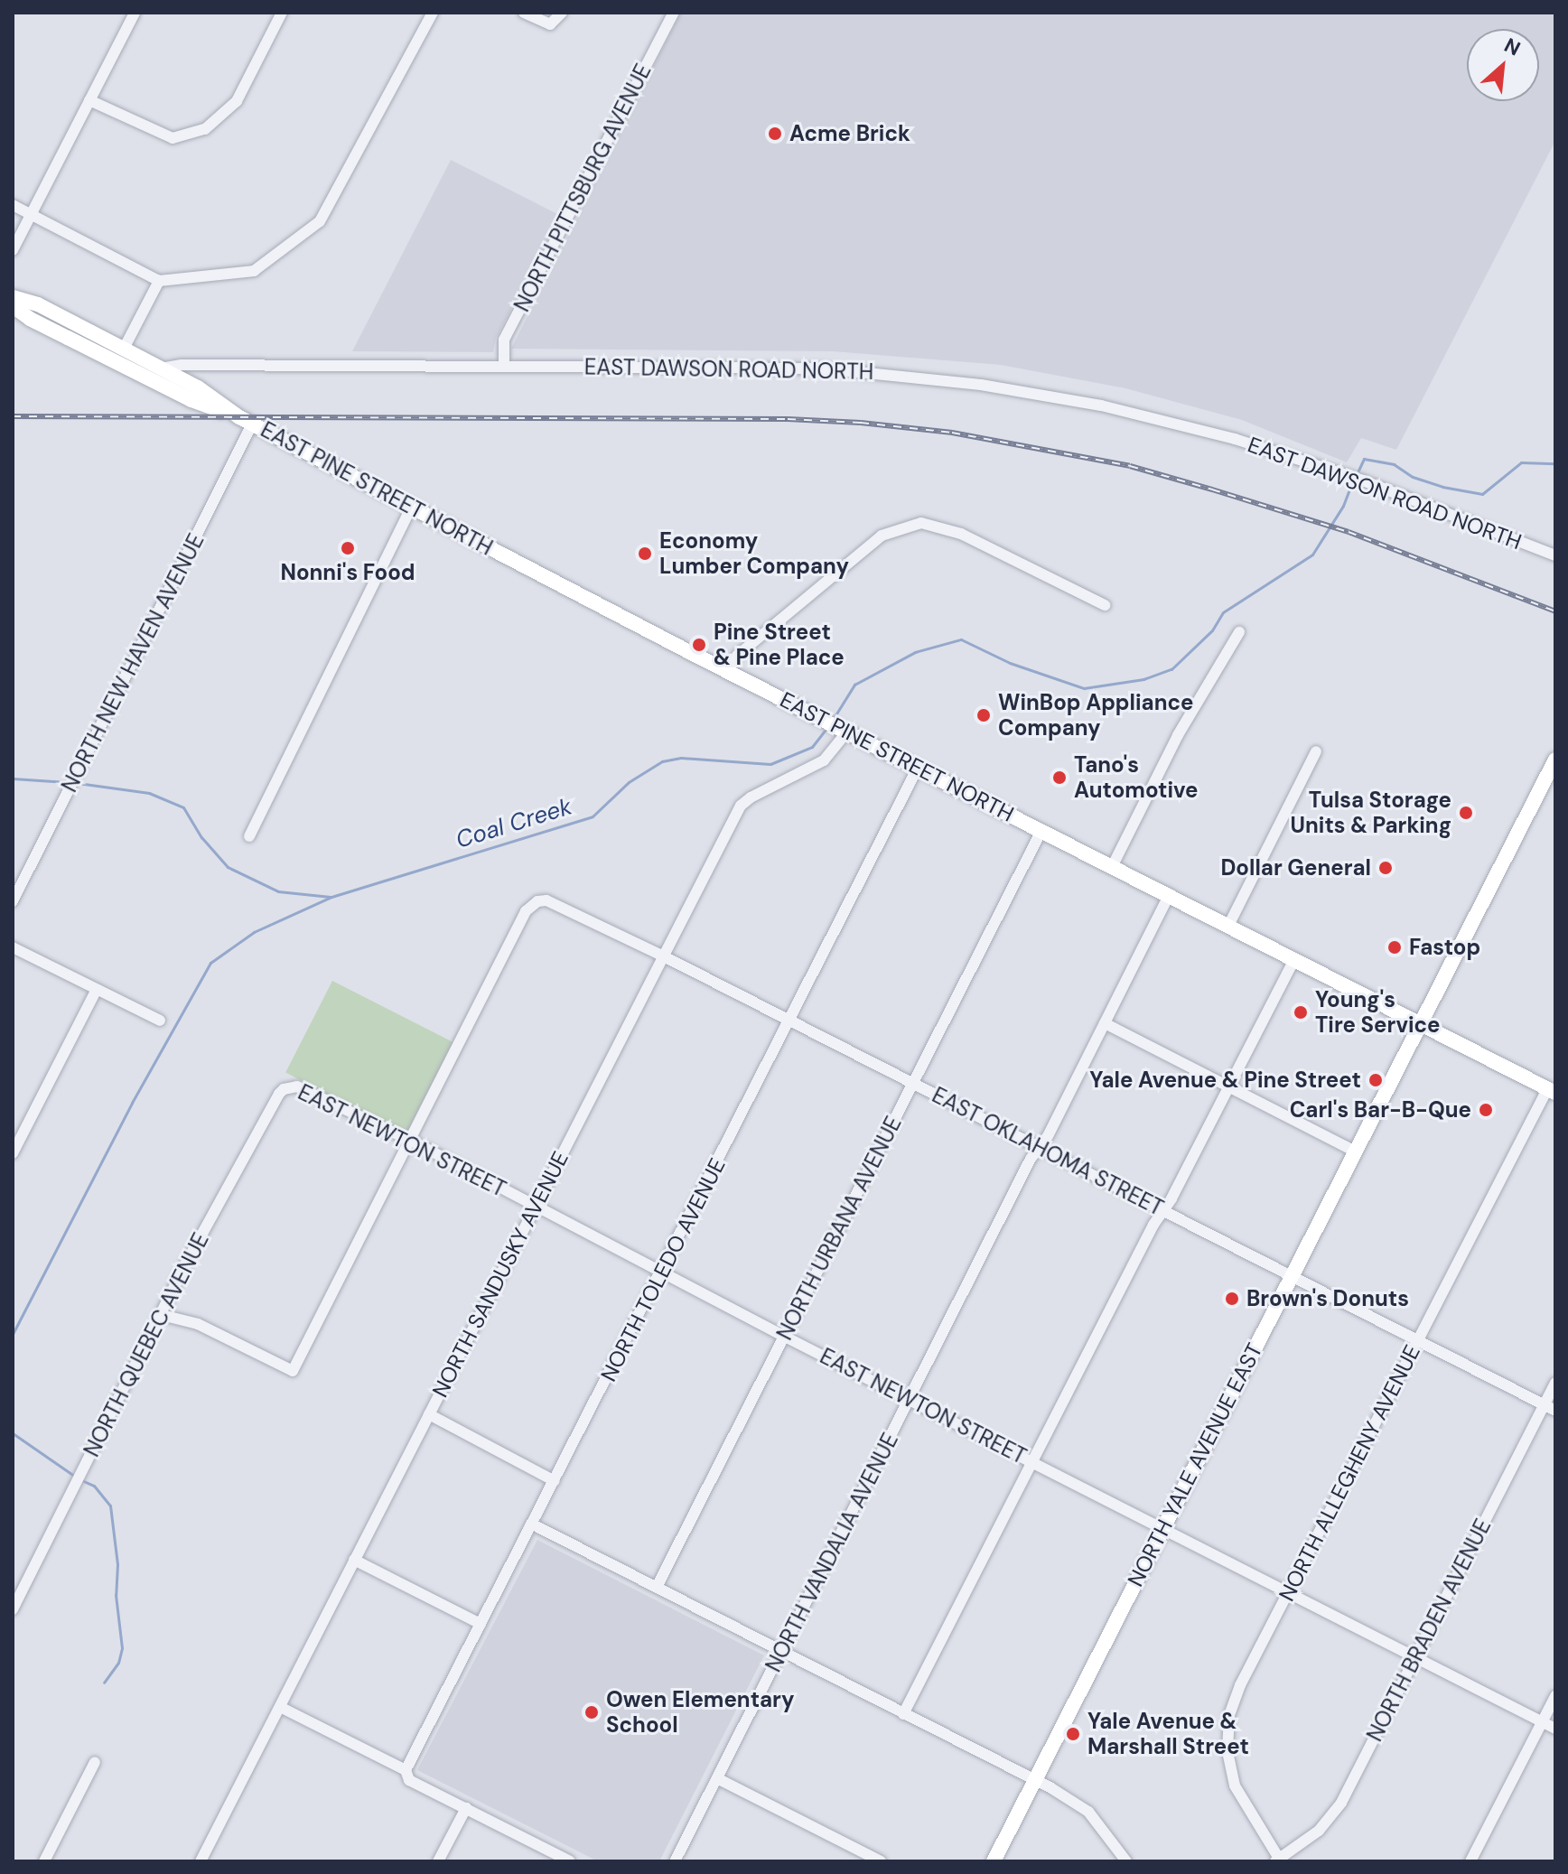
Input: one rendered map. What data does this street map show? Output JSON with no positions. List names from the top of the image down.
{
  "streets": {
    "main road": ["EAST PINE STREET NORTH", "NORTH YALE AVENUE EAST"],
    "street": [
      "NORTH PITTSBURG AVENUE",
      "EAST DAWSON ROAD NORTH",
      "NORTH NEW HAVEN AVENUE",
      "EAST NEWTON STREET",
      "EAST OKLAHOMA STREET",
      "NORTH URBANA AVENUE",
      "NORTH TOLEDO AVENUE",
      "NORTH SANDUSKY AVENUE",
      "NORTH QUEBEC AVENUE",
      "NORTH ALLEGHENY AVENUE",
      "NORTH VANDALIA AVENUE",
      "NORTH BRADEN AVENUE"
    ]
  },
  "crossings": [
    ["NORTH PITTSBURG AVENUE", "EAST DAWSON ROAD NORTH"],
    ["EAST DAWSON ROAD NORTH", "EAST PINE STREET NORTH"],
    ["EAST PINE STREET NORTH", "NORTH NEW HAVEN AVENUE"],
    ["EAST PINE STREET NORTH", "NORTH URBANA AVENUE"],
    ["EAST PINE STREET NORTH", "NORTH TOLEDO AVENUE"],
    ["EAST PINE STREET NORTH", "NORTH SANDUSKY AVENUE"],
    ["EAST PINE STREET NORTH", "NORTH YALE AVENUE EAST"],
    ["EAST PINE STREET NORTH", "NORTH ALLEGHENY AVENUE"],
    ["EAST PINE STREET NORTH", "NORTH VANDALIA AVENUE"],
    ["EAST NEWTON STREET", "EAST OKLAHOMA STREET"],
    ["EAST NEWTON STREET", "NORTH URBANA AVENUE"],
    ["EAST NEWTON STREET", "NORTH TOLEDO AVENUE"],
    ["EAST NEWTON STREET", "NORTH SANDUSKY AVENUE"],
    ["EAST NEWTON STREET", "NORTH QUEBEC AVENUE"],
    ["EAST NEWTON STREET", "NORTH YALE AVENUE EAST"],
    ["EAST NEWTON STREET", "NORTH ALLEGHENY AVENUE"],
    ["EAST NEWTON STREET", "NORTH VANDALIA AVENUE"],
    ["EAST NEWTON STREET", "NORTH BRADEN AVENUE"],
    ["EAST OKLAHOMA STREET", "NORTH URBANA AVENUE"],
    ["EAST OKLAHOMA STREET", "NORTH TOLEDO AVENUE"],
    ["EAST OKLAHOMA STREET", "NORTH SANDUSKY AVENUE"],
    ["EAST OKLAHOMA STREET", "NORTH YALE AVENUE EAST"],
    ["EAST OKLAHOMA STREET", "NORTH ALLEGHENY AVENUE"],
    ["EAST OKLAHOMA STREET", "NORTH VANDALIA AVENUE"],
    ["EAST OKLAHOMA STREET", "NORTH BRADEN AVENUE"],
    ["NORTH ALLEGHENY AVENUE", "NORTH BRADEN AVENUE"]
  ],
  "water": ["Coal Creek"],
  "places": [
    "Acme Brick",
    "Nonni's Food",
    "Economy Lumber Company",
    "Pine Street & Pine Place",
    "WinBop Appliance Company",
    "Tano's Automotive",
    "Tulsa Storage Units & Parking",
    "Dollar General",
    "Fastop",
    "Young's Tire Service",
    "Yale Avenue & Pine Street",
    "Carl's Bar-B-Que",
    "Brown's Donuts",
    "Owen Elementary School",
    "Yale Avenue & Marshall Street"
  ],
  "north": "top right"
}
